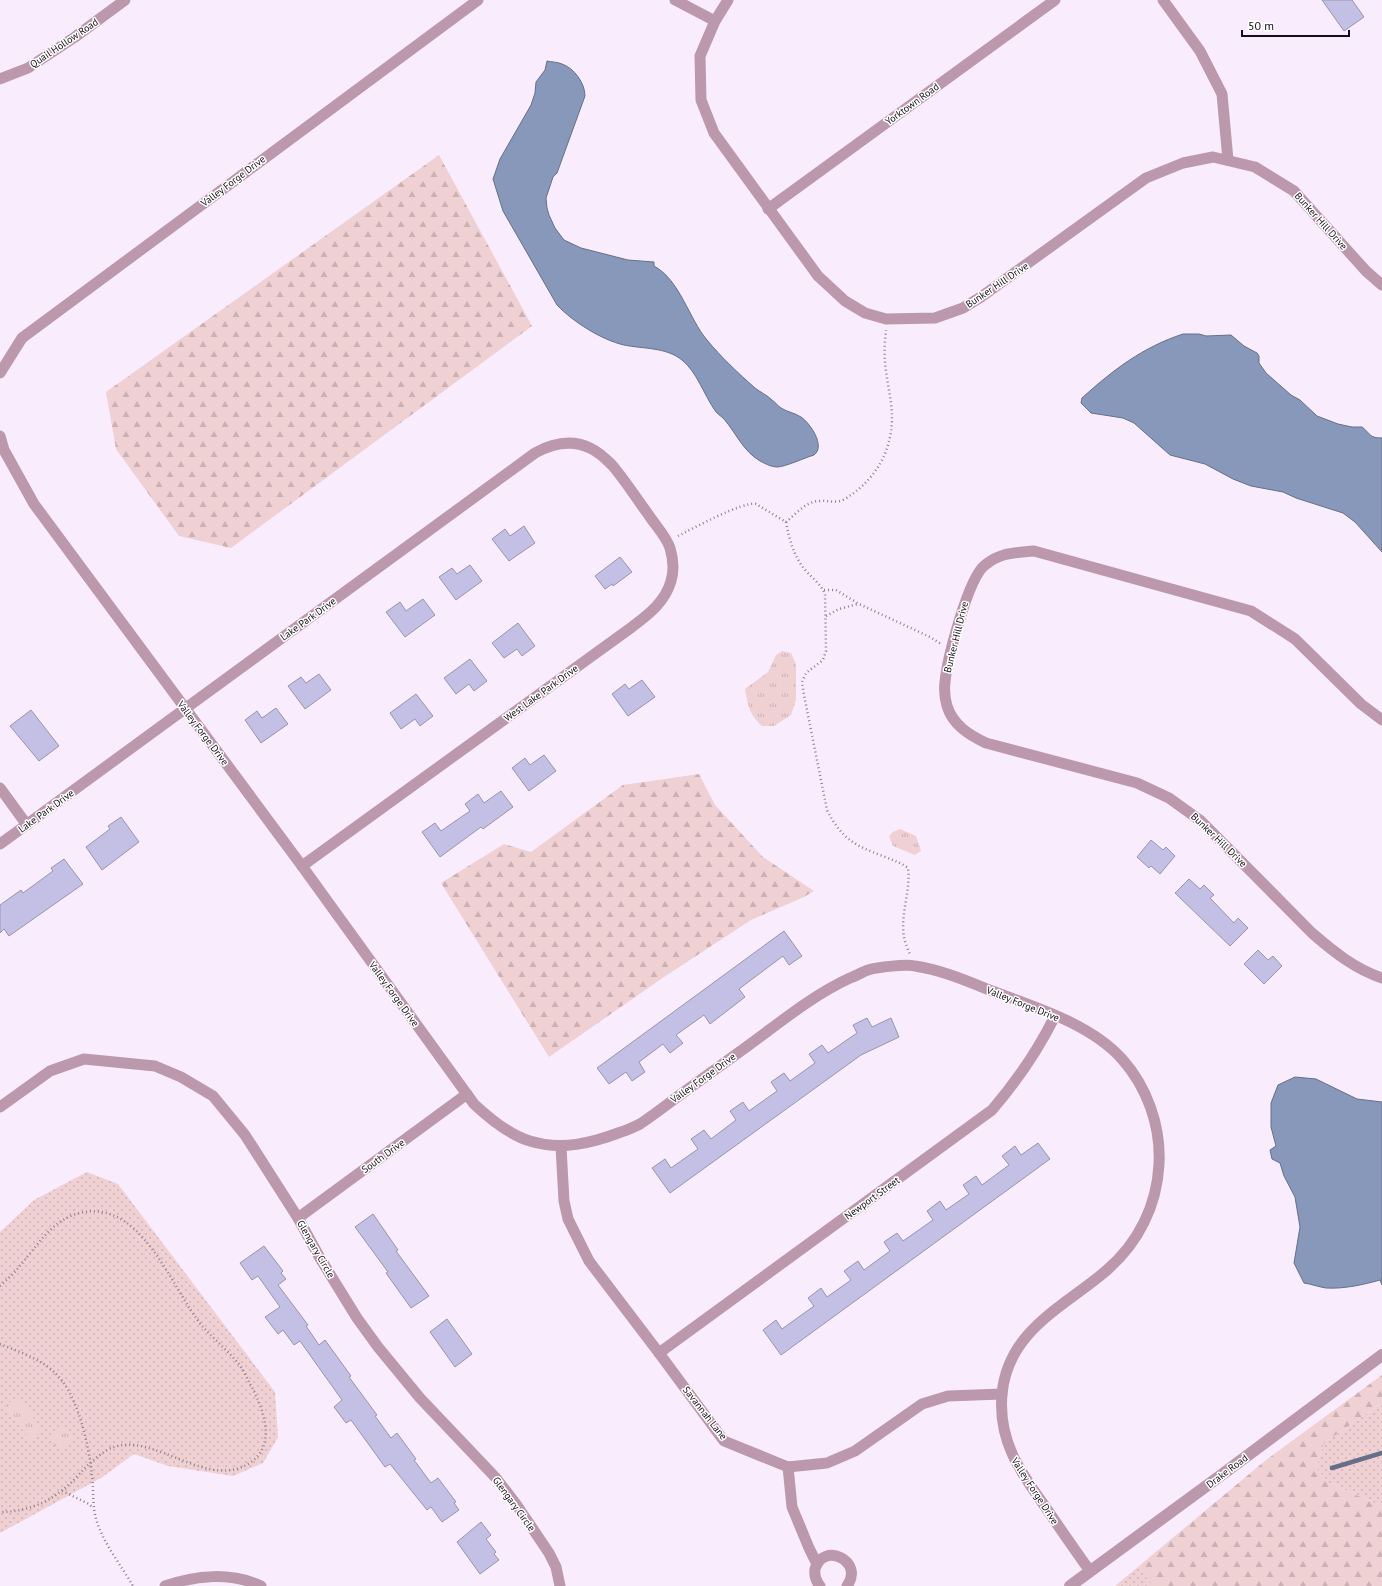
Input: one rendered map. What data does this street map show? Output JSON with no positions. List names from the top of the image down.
{
  "streets": {
    "street": [
      "Quail Hollow Road",
      "Yorktown Road",
      "Valley Forge Drive",
      "Bunker Hill Drive",
      "Lake Park Drive",
      "West Lake Park Drive",
      "South Drive",
      "Newport Street",
      "Glengary Circle",
      "Savannah Lane",
      "Drake Road"
    ]
  },
  "crossings": [
    ["Yorktown Road", "Bunker Hill Drive"],
    ["Valley Forge Drive", "Lake Park Drive"],
    ["Valley Forge Drive", "West Lake Park Drive"],
    ["Valley Forge Drive", "South Drive"],
    ["Valley Forge Drive", "Newport Street"],
    ["Valley Forge Drive", "Savannah Lane"],
    ["Valley Forge Drive", "Drake Road"],
    ["Lake Park Drive", "West Lake Park Drive"],
    ["South Drive", "Glengary Circle"],
    ["Newport Street", "Savannah Lane"]
  ],
  "scale_bar": "50 m"
}
